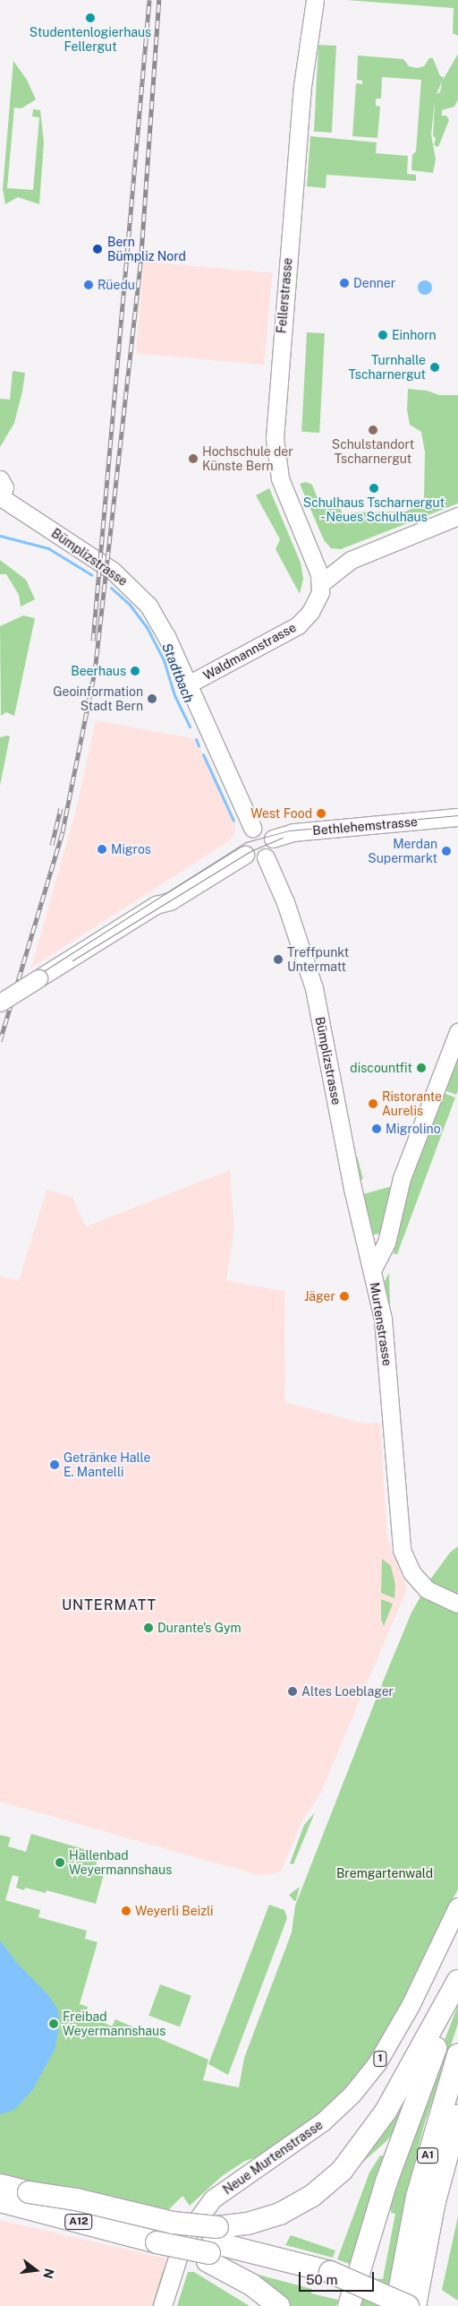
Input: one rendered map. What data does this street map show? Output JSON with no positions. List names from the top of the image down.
{
  "streets": {
    "highway": ["A1", "A12"],
    "main road": ["1", "Neue Murtenstrasse"],
    "street": [
      "Fellerstrasse",
      "Bümplizstrasse",
      "Waldmannstrasse",
      "Bethlehemstrasse",
      "Murtenstrasse"
    ]
  },
  "crossings": [
    ["Fellerstrasse", "Waldmannstrasse"],
    ["Bümplizstrasse", "Waldmannstrasse"],
    ["Bümplizstrasse", "Bethlehemstrasse"],
    ["Bümplizstrasse", "Murtenstrasse"]
  ],
  "districts": ["UNTERMATT"],
  "water": ["Stadtbach"],
  "parks": ["Bremgartenwald"],
  "places": [
    "Studentenlogierhaus Fellergut",
    "Bern Bümpliz Nord",
    "Denner",
    "Rüedu",
    "Einhorn",
    "Turnhalle Tscharnergut",
    "Schulstandort Tscharnergut",
    "Hochschule der Künste Bern",
    "Schulhaus Tscharnergut - Neues Schulhaus",
    "Beerhaus",
    "Geoinformation Stadt Bern",
    "West Food",
    "Migros",
    "Merdan Supermarkt",
    "Treffpunkt Untermatt",
    "discountfit",
    "Ristorante Aurelis",
    "Migrolino",
    "Jäger",
    "Getränke Halle E. Mantelli",
    "Durante's Gym",
    "Altes Loeblager",
    "Hallenbad Weyermannshaus",
    "Weyerli Beizli",
    "Freibad Weyermannshaus"
  ],
  "scale_bar": "50 m",
  "north": "right"
}
